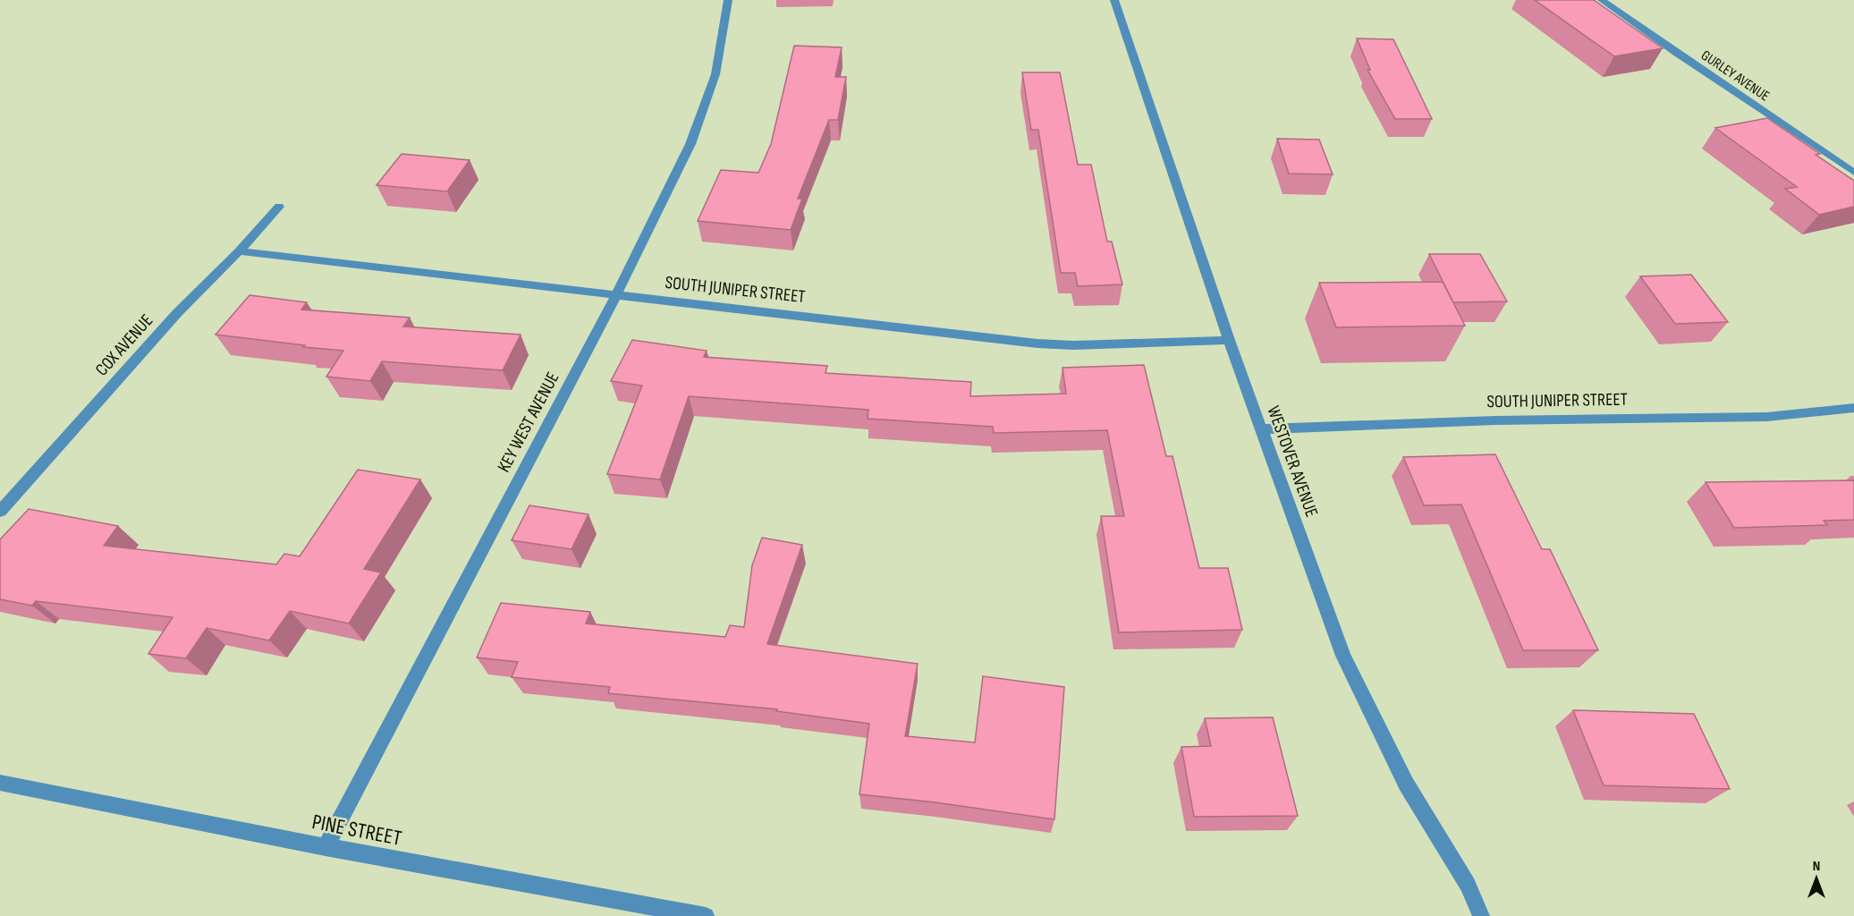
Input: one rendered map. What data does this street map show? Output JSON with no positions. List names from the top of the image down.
{
  "streets": {
    "street": [
      "GURLEY AVENUE",
      "SOUTH JUNIPER STREET",
      "COX AVENUE",
      "KEY WEST AVENUE",
      "WESTOVER AVENUE",
      "PINE STREET"
    ]
  },
  "crossings": [
    ["SOUTH JUNIPER STREET", "COX AVENUE"],
    ["SOUTH JUNIPER STREET", "KEY WEST AVENUE"],
    ["SOUTH JUNIPER STREET", "WESTOVER AVENUE"],
    ["KEY WEST AVENUE", "PINE STREET"]
  ],
  "north": "top"
}
